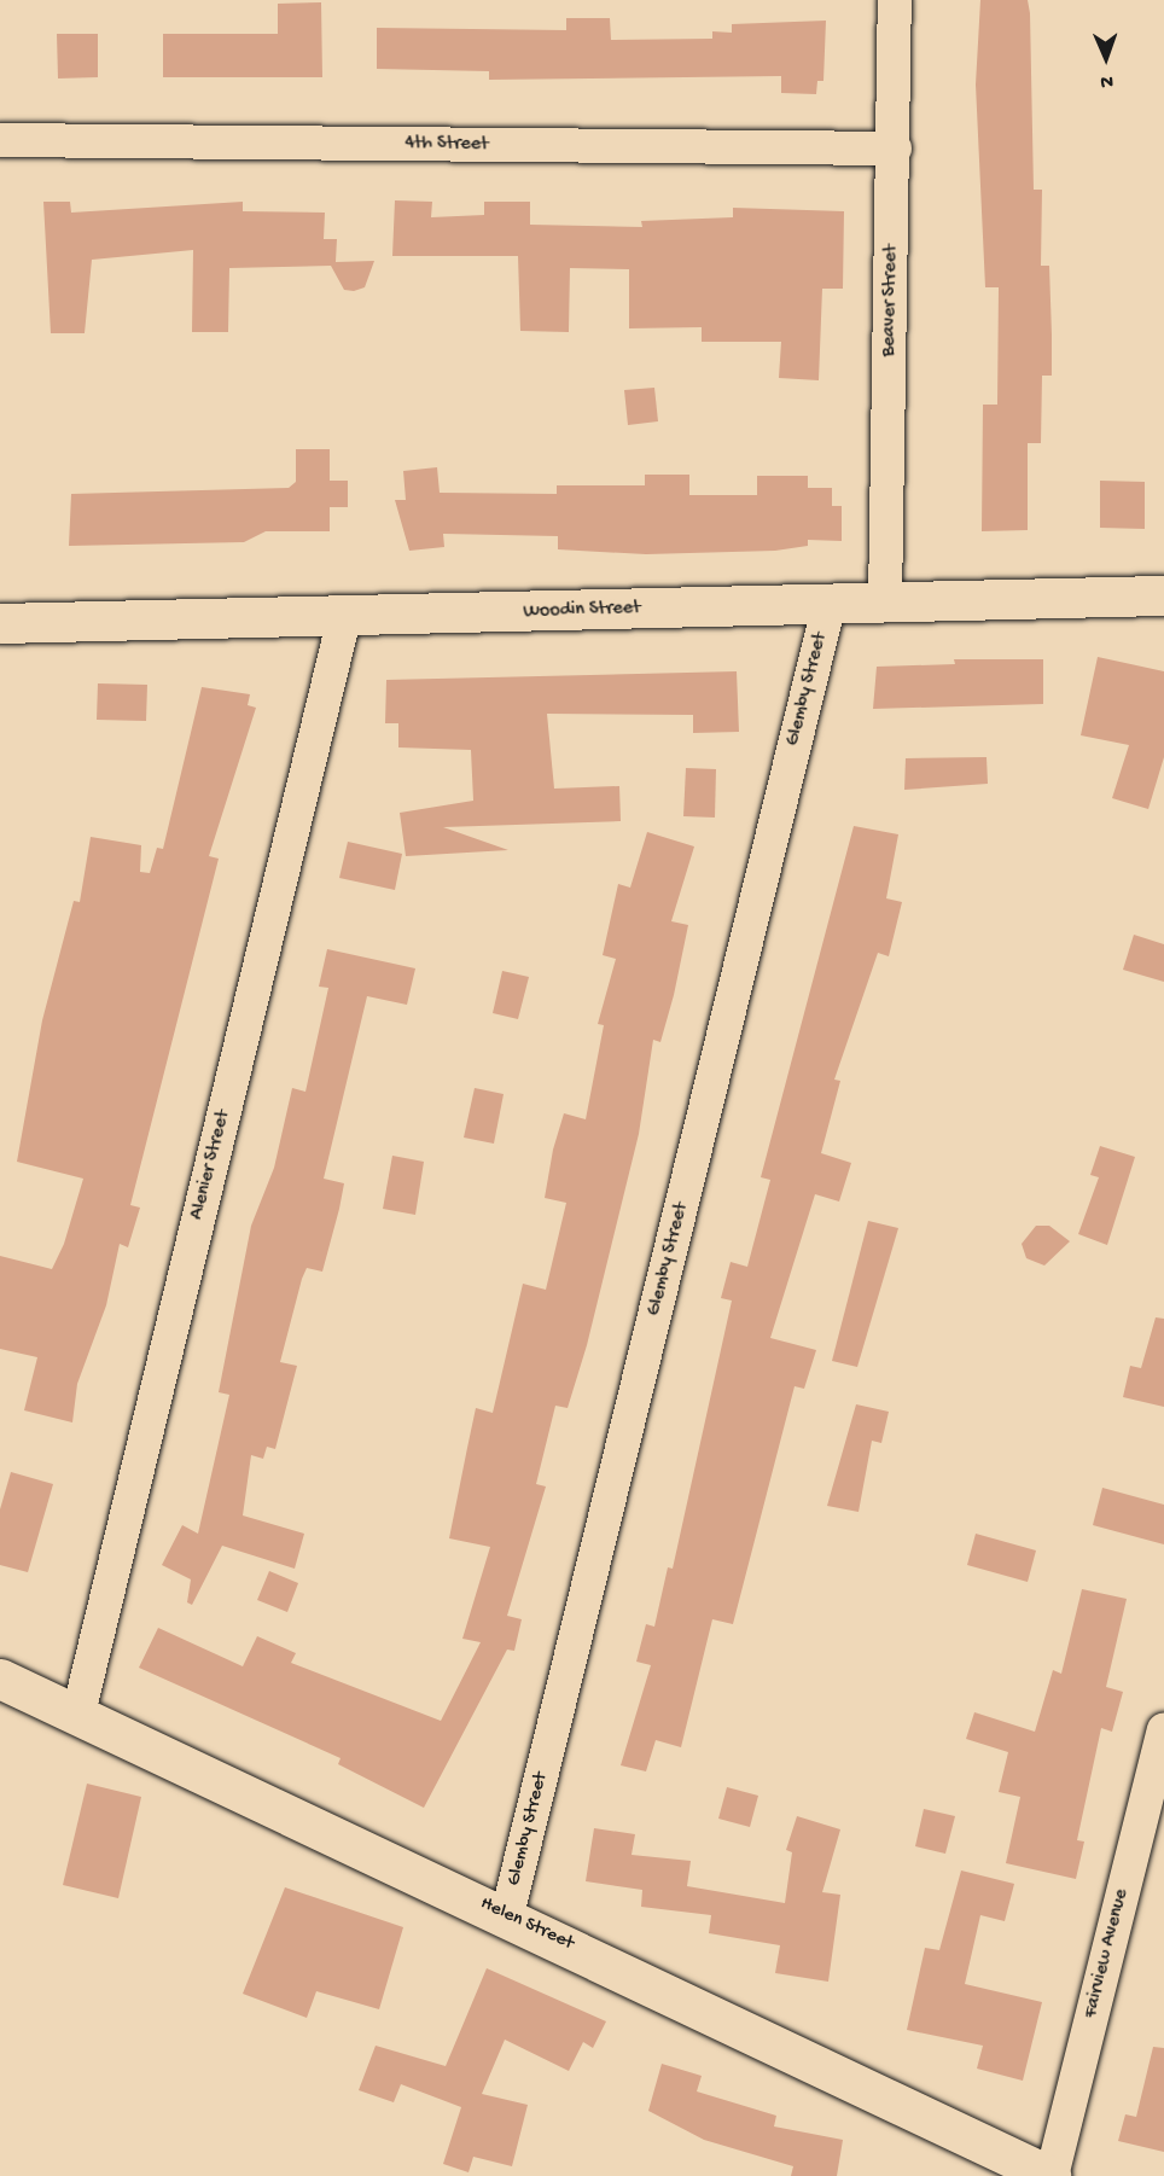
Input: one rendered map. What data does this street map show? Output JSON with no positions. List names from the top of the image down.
{
  "streets": {
    "main road": ["Woodin Street", "Helen Street"],
    "street": [
      "4th Street",
      "Beaver Street",
      "Glemby Street",
      "Alenier Street",
      "Fairview Avenue"
    ]
  },
  "crossings": [
    ["4th Street", "Beaver Street"],
    ["Beaver Street", "Woodin Street"],
    ["Woodin Street", "Glemby Street"],
    ["Woodin Street", "Alenier Street"],
    ["Glemby Street", "Helen Street"],
    ["Alenier Street", "Helen Street"],
    ["Helen Street", "Fairview Avenue"]
  ],
  "north": "bottom"
}
